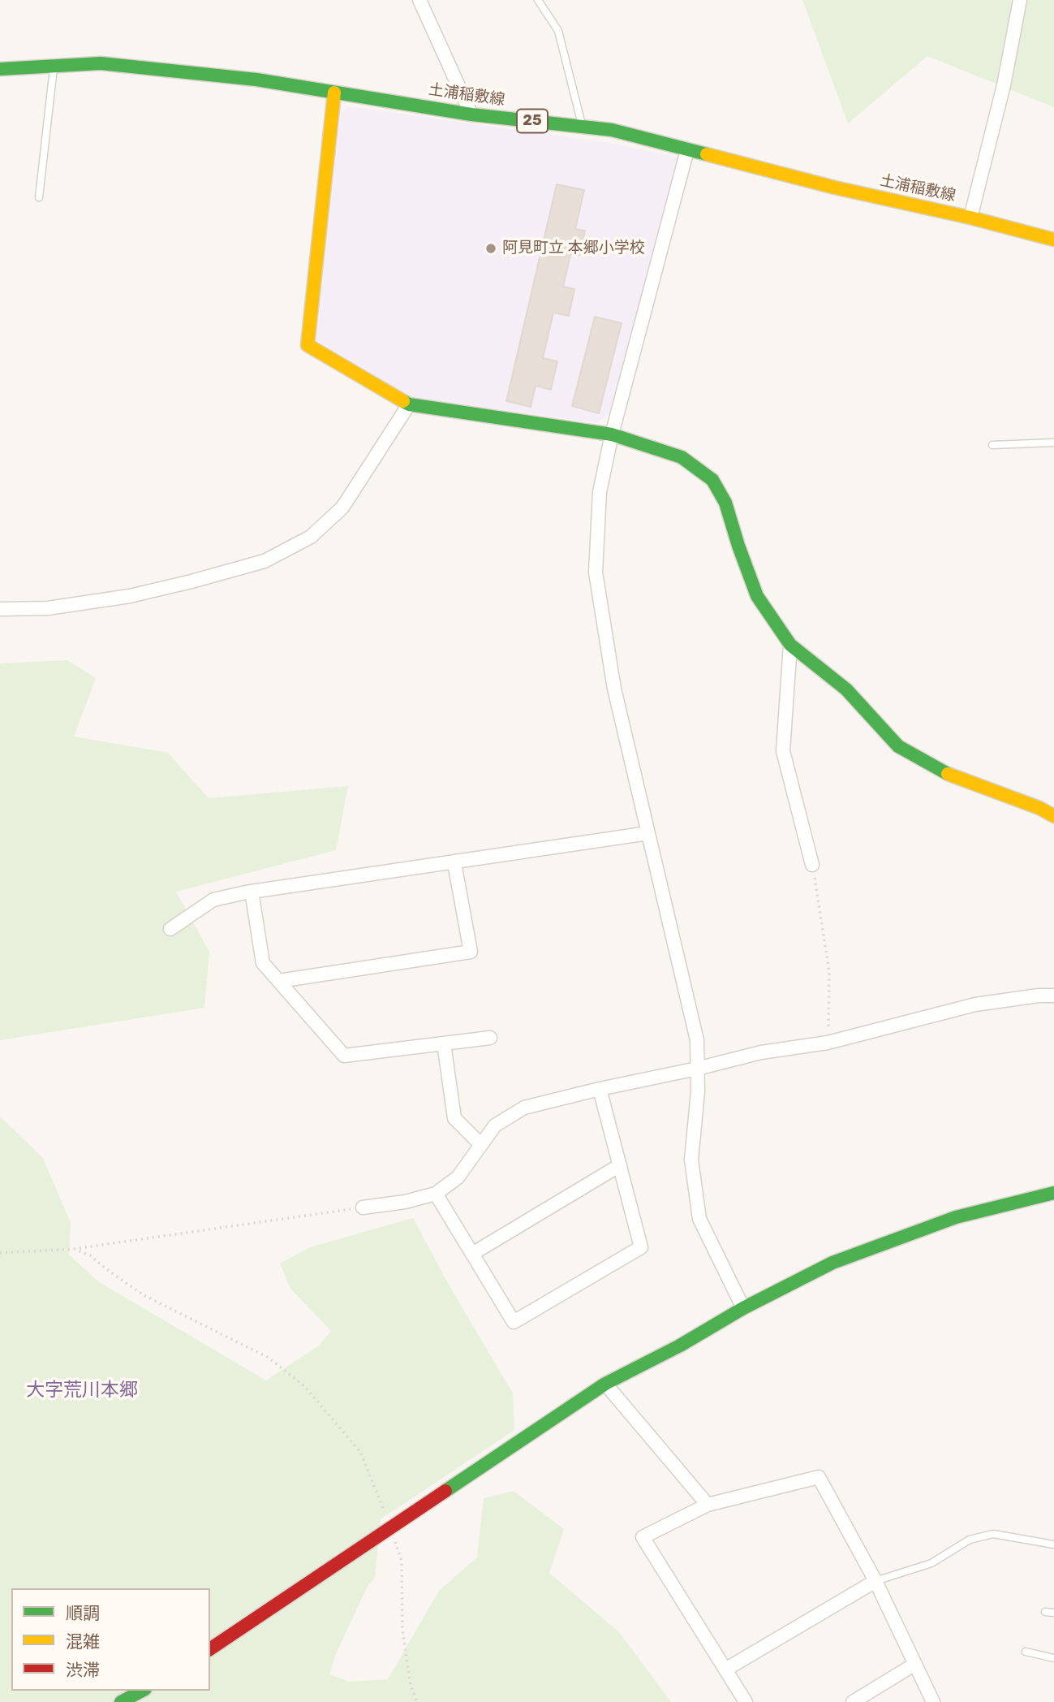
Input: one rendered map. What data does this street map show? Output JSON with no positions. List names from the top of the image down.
{
  "streets": {
    "street": ["土浦稲敷線", "25"]
  },
  "districts": ["大字荒川本郷"],
  "places": ["阿見町立 本郷小学校"],
  "legend": ["順調", "混雑", "渋滞"]
}
